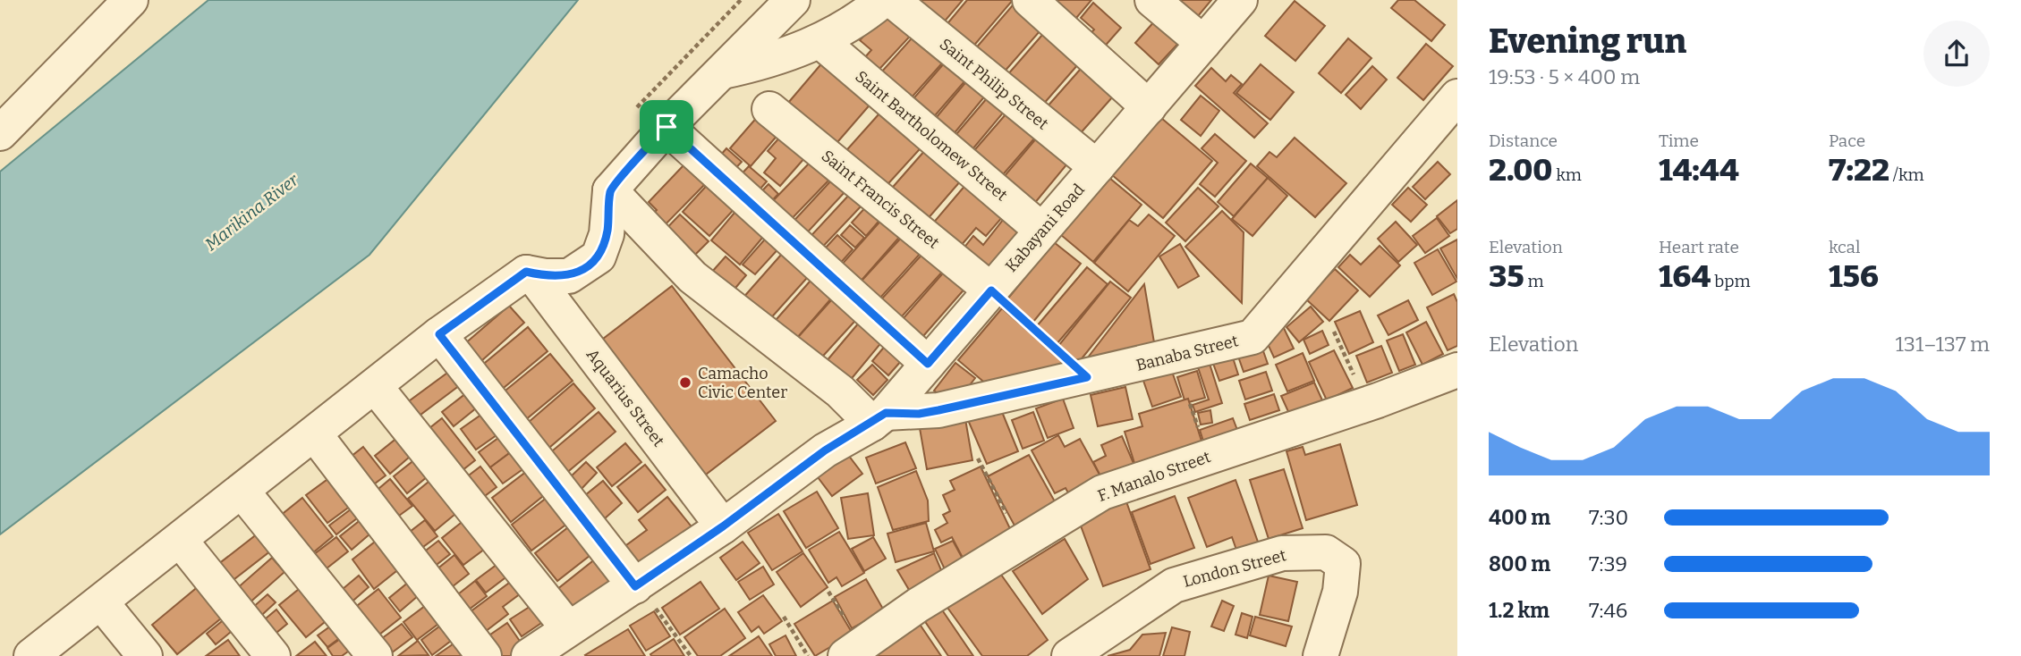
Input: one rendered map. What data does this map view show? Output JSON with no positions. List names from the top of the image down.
{
  "streets": {
    "street": [
      "Saint Philip Street",
      "Saint Bartholomew Street",
      "Saint Francis Street",
      "Kabayani Road",
      "Banaba Street",
      "Aquarius Street",
      "F. Manalo Street",
      "London Street"
    ]
  },
  "crossings": [
    ["Saint Philip Street", "Kabayani Road"],
    ["Saint Bartholomew Street", "Kabayani Road"],
    ["Saint Francis Street", "Kabayani Road"],
    ["Kabayani Road", "Banaba Street"],
    ["Kabayani Road", "Aquarius Street"]
  ],
  "water": ["Marikina River"],
  "places": ["Camacho Civic Center"],
  "page": {
    "heading": ["Evening run", "19:53 · 5 × 400 m"],
    "stats": [
      ["Distance", "2.00 km"],
      ["Time", "14:44"],
      ["Pace", "7:22 /km"],
      ["Elevation", "35 m"],
      ["Heart rate", "164 bpm"],
      ["kcal", "156"]
    ],
    "chart": ["Elevation", "131–137 m"],
    "list": [
      {
        "name": "400 m",
        "note": "7:30"
      },
      {
        "name": "800 m",
        "note": "7:39"
      },
      {
        "name": "1.2 km",
        "note": "7:46"
      }
    ]
  }
}
